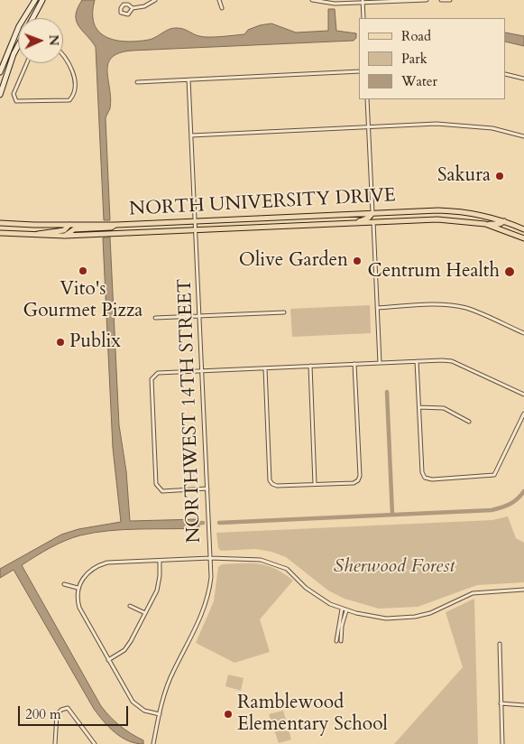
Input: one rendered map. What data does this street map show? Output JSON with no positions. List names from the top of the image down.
{
  "streets": {
    "main road": ["NORTH UNIVERSITY DRIVE"],
    "street": ["NORTHWEST 14TH STREET"]
  },
  "crossings": [
    ["NORTH UNIVERSITY DRIVE", "NORTHWEST 14TH STREET"]
  ],
  "parks": ["Sherwood Forest"],
  "places": [
    "Sakura",
    "Olive Garden",
    "Vito's Gourmet Pizza",
    "Centrum Health",
    "Publix",
    "Ramblewood Elementary School"
  ],
  "legend": ["Road", "Park", "Water"],
  "scale_bar": "200 m",
  "north": "right"
}
